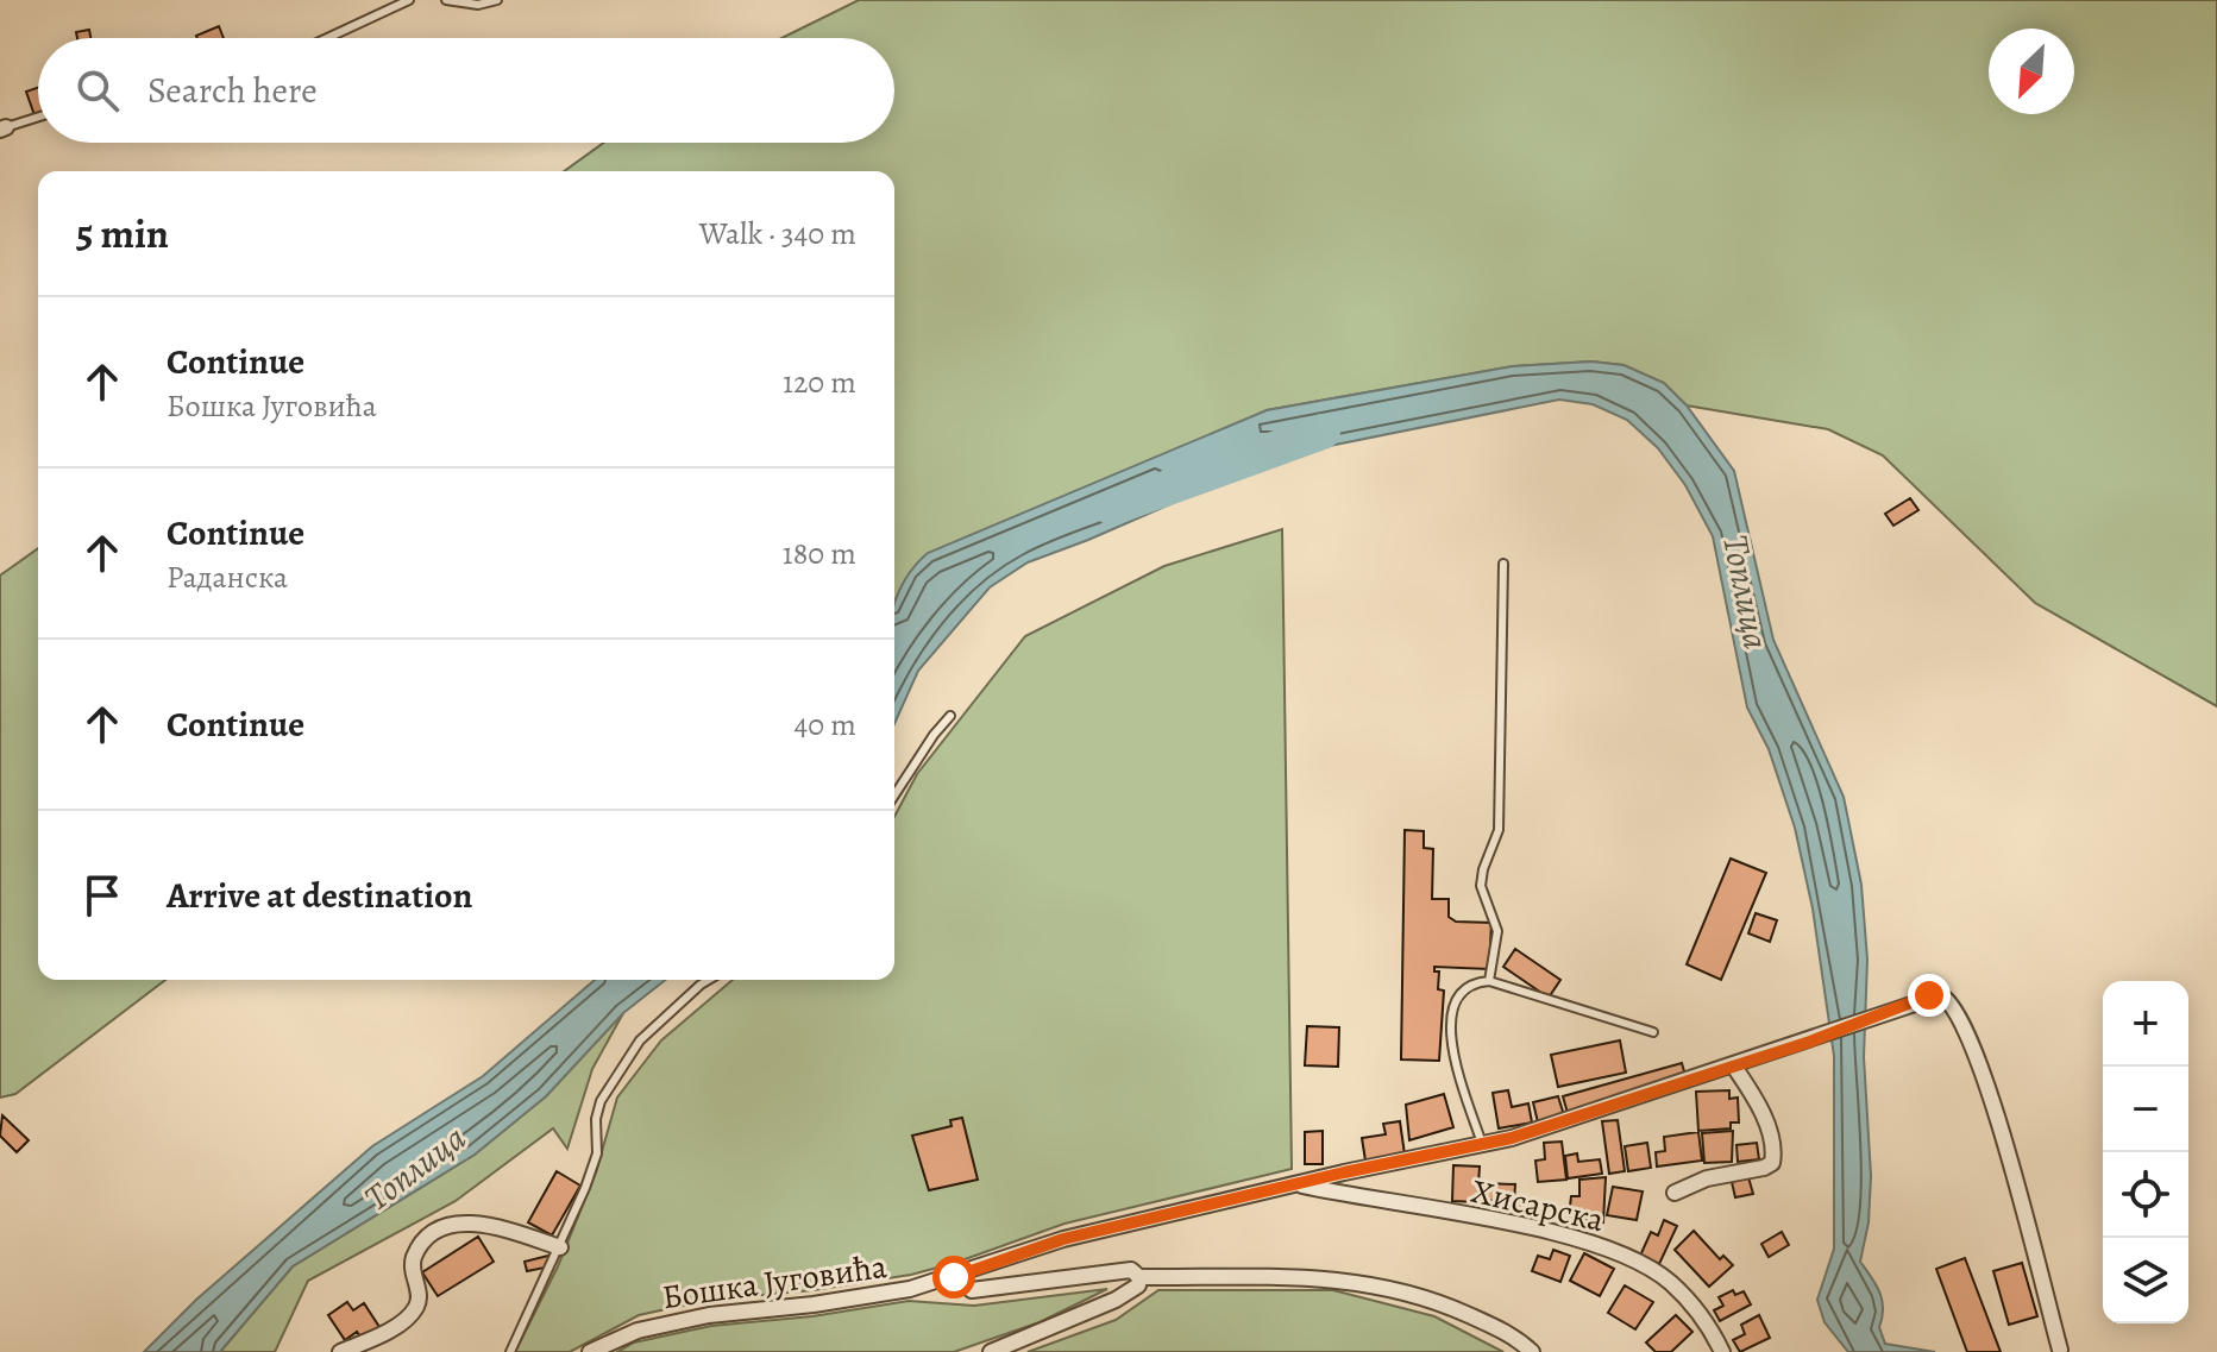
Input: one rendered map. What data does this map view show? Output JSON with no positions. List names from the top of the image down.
{
  "streets": {
    "street": ["Хисарска", "Бошка Југовића"]
  },
  "crossings": [
    ["Хисарска", "Бошка Југовића"]
  ],
  "water": ["Топлица"],
  "north": "bottom left",
  "page": {
    "search": "Search here",
    "heading": ["5 min", "Walk · 340 m"],
    "list": [
      ["Continue", "Бошка Југовића", "120 m"],
      ["Continue", "Раданска", "180 m"],
      ["Continue", "40 m"],
      "Arrive at destination"
    ],
    "map_buttons": ["+", "−"]
  }
}
